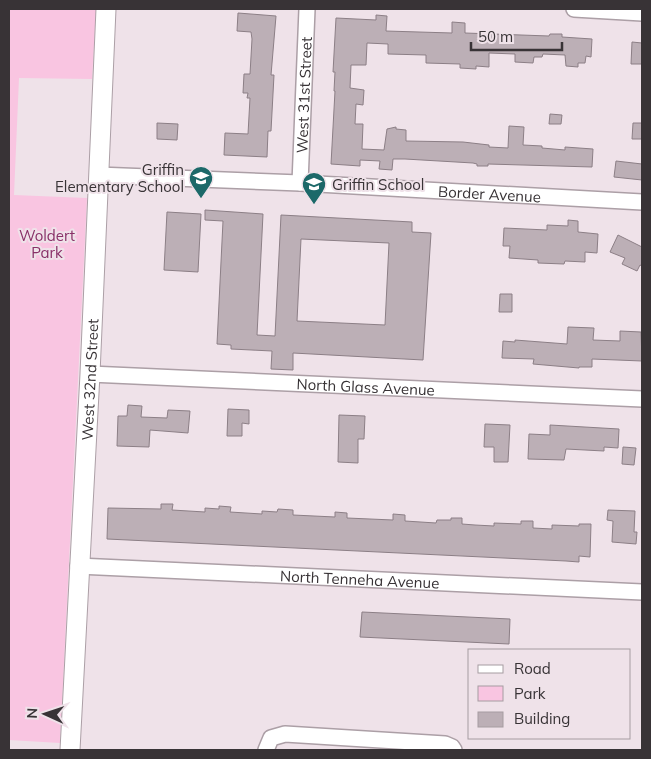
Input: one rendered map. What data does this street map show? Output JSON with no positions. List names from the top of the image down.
{
  "streets": {
    "street": [
      "West 31st Street",
      "Border Avenue",
      "West 32nd Street",
      "North Glass Avenue",
      "North Tenneha Avenue"
    ]
  },
  "crossings": [
    ["West 31st Street", "Border Avenue"],
    ["Border Avenue", "West 32nd Street"],
    ["West 32nd Street", "North Glass Avenue"],
    ["West 32nd Street", "North Tenneha Avenue"]
  ],
  "parks": ["Woldert Park"],
  "places": {
    "school or university": ["Griffin Elementary School", "Griffin School"]
  },
  "legend": ["Road", "Park", "Building"],
  "scale_bar": "50 m",
  "north": "left"
}
